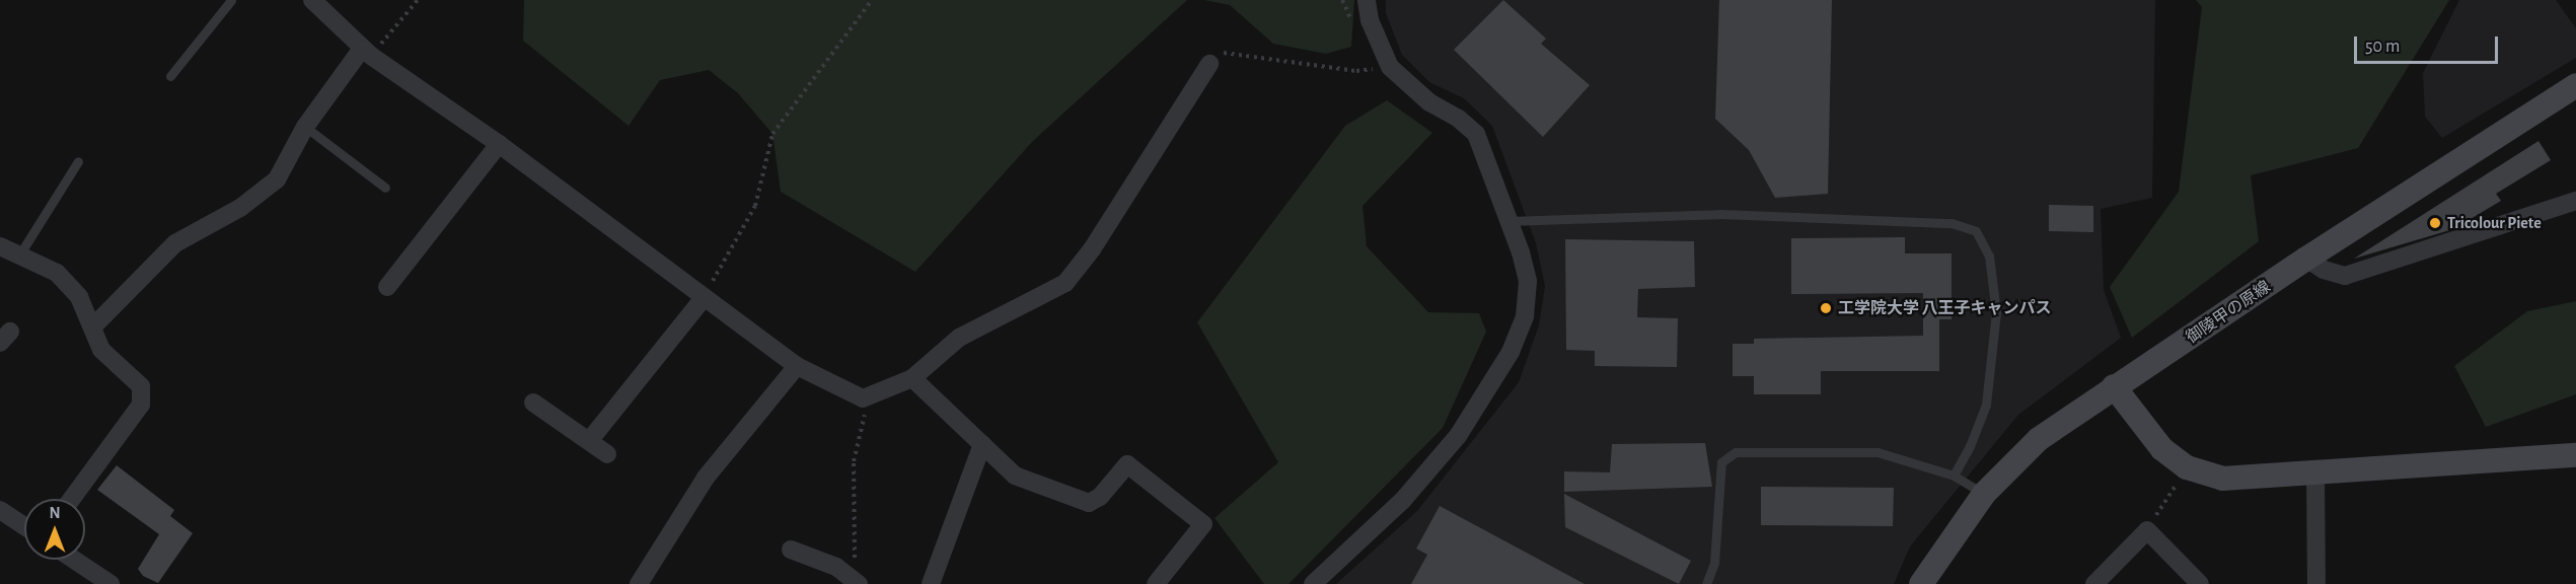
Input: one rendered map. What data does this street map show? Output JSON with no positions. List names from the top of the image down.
{
  "streets": {
    "street": ["御陵甲の原線"]
  },
  "places": ["Tricolour Piete", "工学院大学 八王子キャンパス"],
  "scale_bar": "50 m",
  "north": "top"
}
